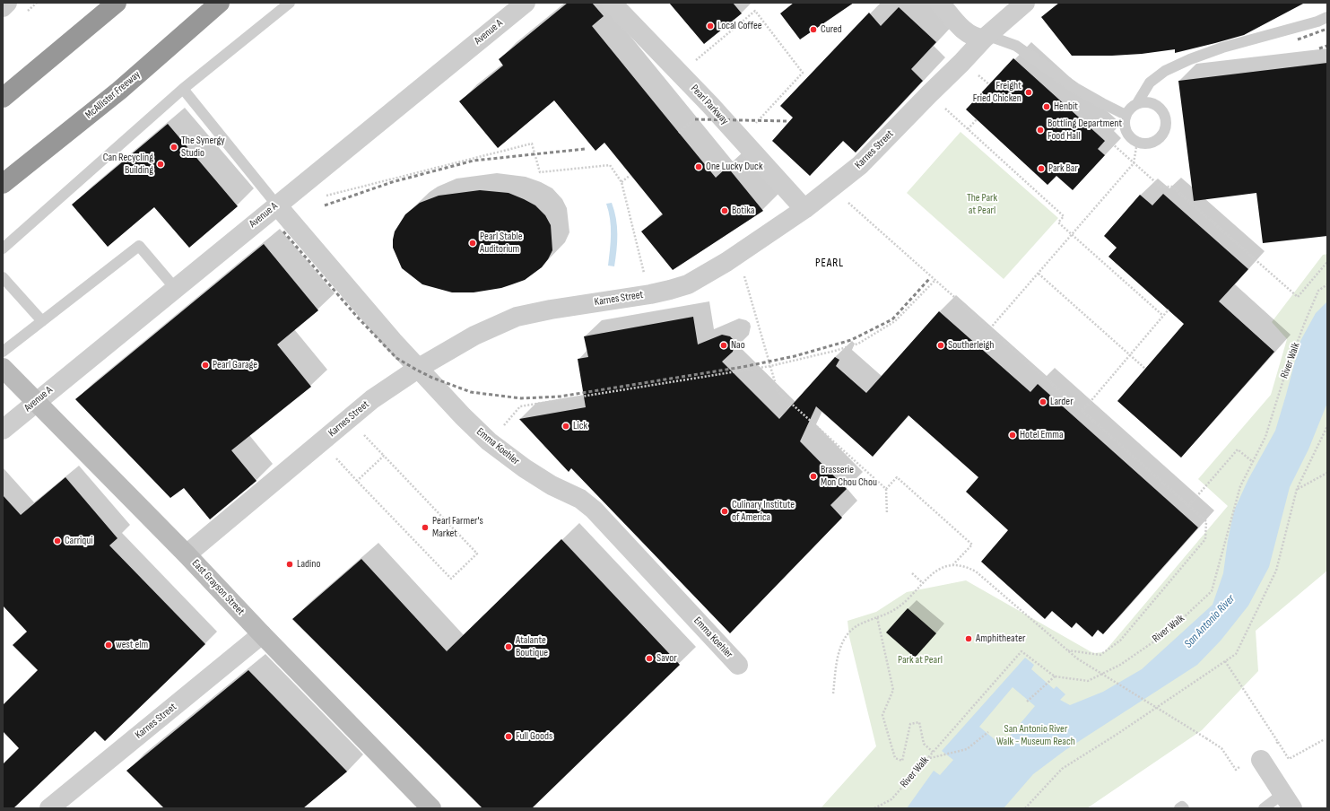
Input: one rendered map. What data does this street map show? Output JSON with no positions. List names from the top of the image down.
{
  "streets": {
    "highway": ["McAllister Freeway"],
    "street": [
      "Avenue A",
      "Pearl Parkway",
      "Karnes Street",
      "Emma Koehler",
      "East Grayson Street"
    ],
    "path": ["River Walk"]
  },
  "crossings": [
    ["Avenue A", "Emma Koehler"],
    ["Avenue A", "East Grayson Street"],
    ["Pearl Parkway", "Karnes Street"],
    ["Karnes Street", "Emma Koehler"],
    ["Karnes Street", "East Grayson Street"]
  ],
  "districts": ["PEARL"],
  "water": ["San Antonio River"],
  "parks": ["The Park at Pearl", "Park at Pearl", "San Antonio River Walk - Museum Reach"],
  "places": [
    "Local Coffee",
    "Cured",
    "Freight Fried Chicken",
    "Henbit",
    "Bottling Department Food Hall",
    "The Synergy Studio",
    "Can Recycling Building",
    "One Lucky Duck",
    "Park Bar",
    "Botika",
    "Pearl Stable Auditorium",
    "Nao",
    "Southerleigh",
    "Pearl Garage",
    "Larder",
    "Lick",
    "Hotel Emma",
    "Brasserie Mon Chou Chou",
    "Culinary Institute of America",
    "Pearl Farmer's Market",
    "Carriqui",
    "Ladino",
    "Amphitheater",
    "west elm",
    "Atalante Boutique",
    "Savor",
    "Full Goods"
  ]
}
